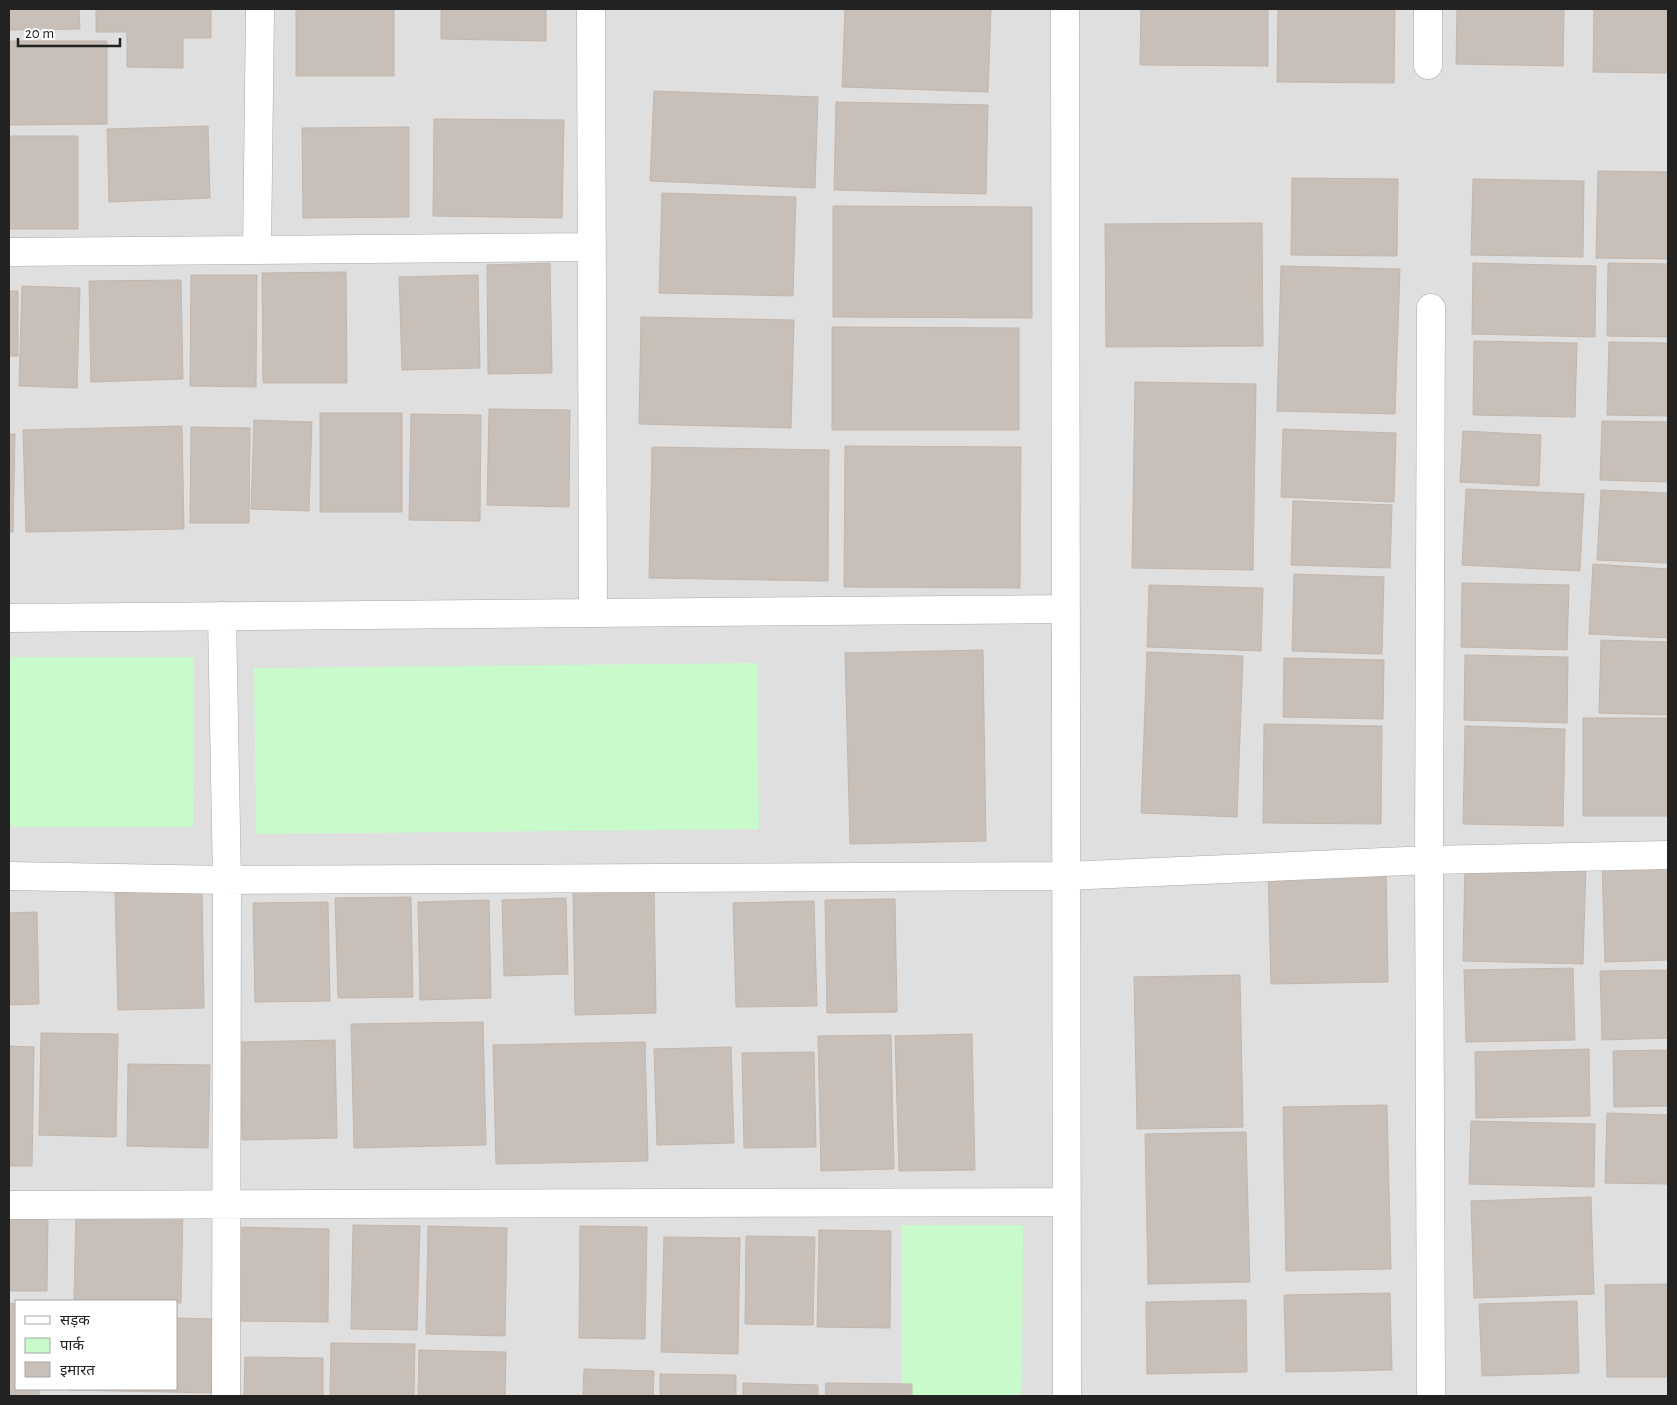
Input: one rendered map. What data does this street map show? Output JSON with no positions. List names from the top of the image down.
{
  "legend": ["सड़क", "पार्क", "इमारत"],
  "scale_bar": "20 m"
}
